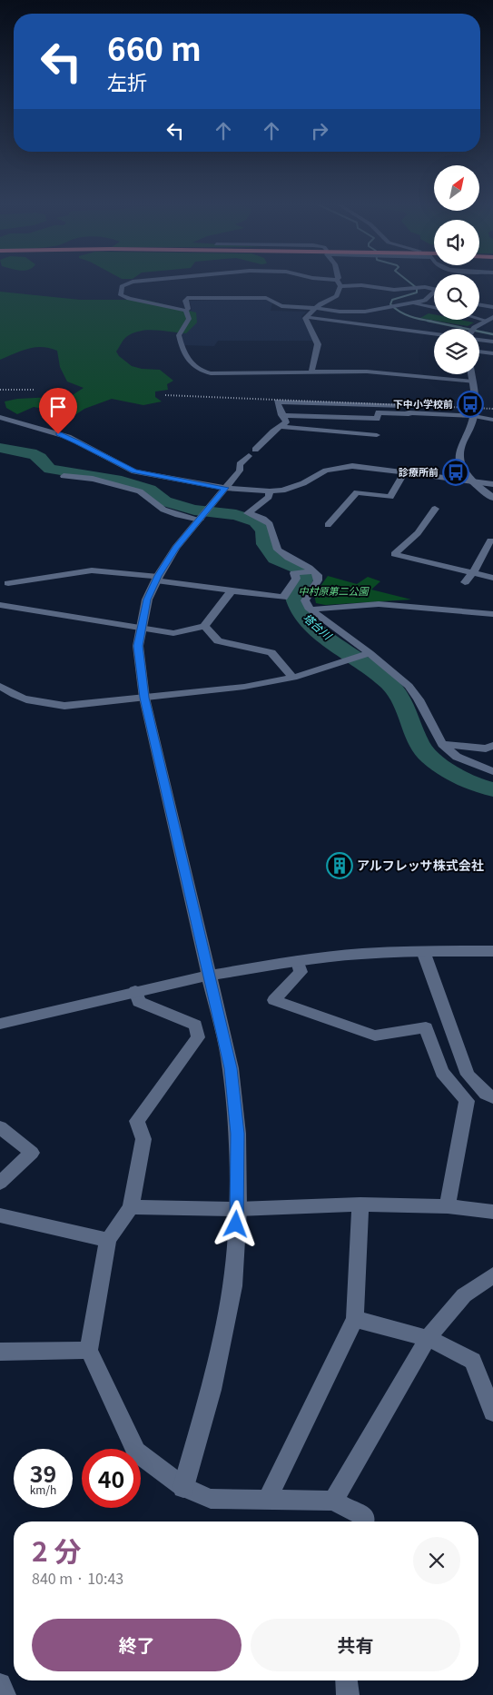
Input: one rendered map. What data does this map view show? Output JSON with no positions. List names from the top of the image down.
{
  "water": ["塔台川"],
  "parks": ["中村原第二公園"],
  "places": {
    "bus stop": ["下中小学校前", "診療所前"],
    "building": ["アルフレッサ株式会社"]
  },
  "north": "top right",
  "page": {
    "turn": ["660 m", "左折"],
    "speed": "39 km/h",
    "limit": "40",
    "heading": ["2 分", "840 m · 10:43"],
    "buttons": ["終了", "共有"]
  }
}
